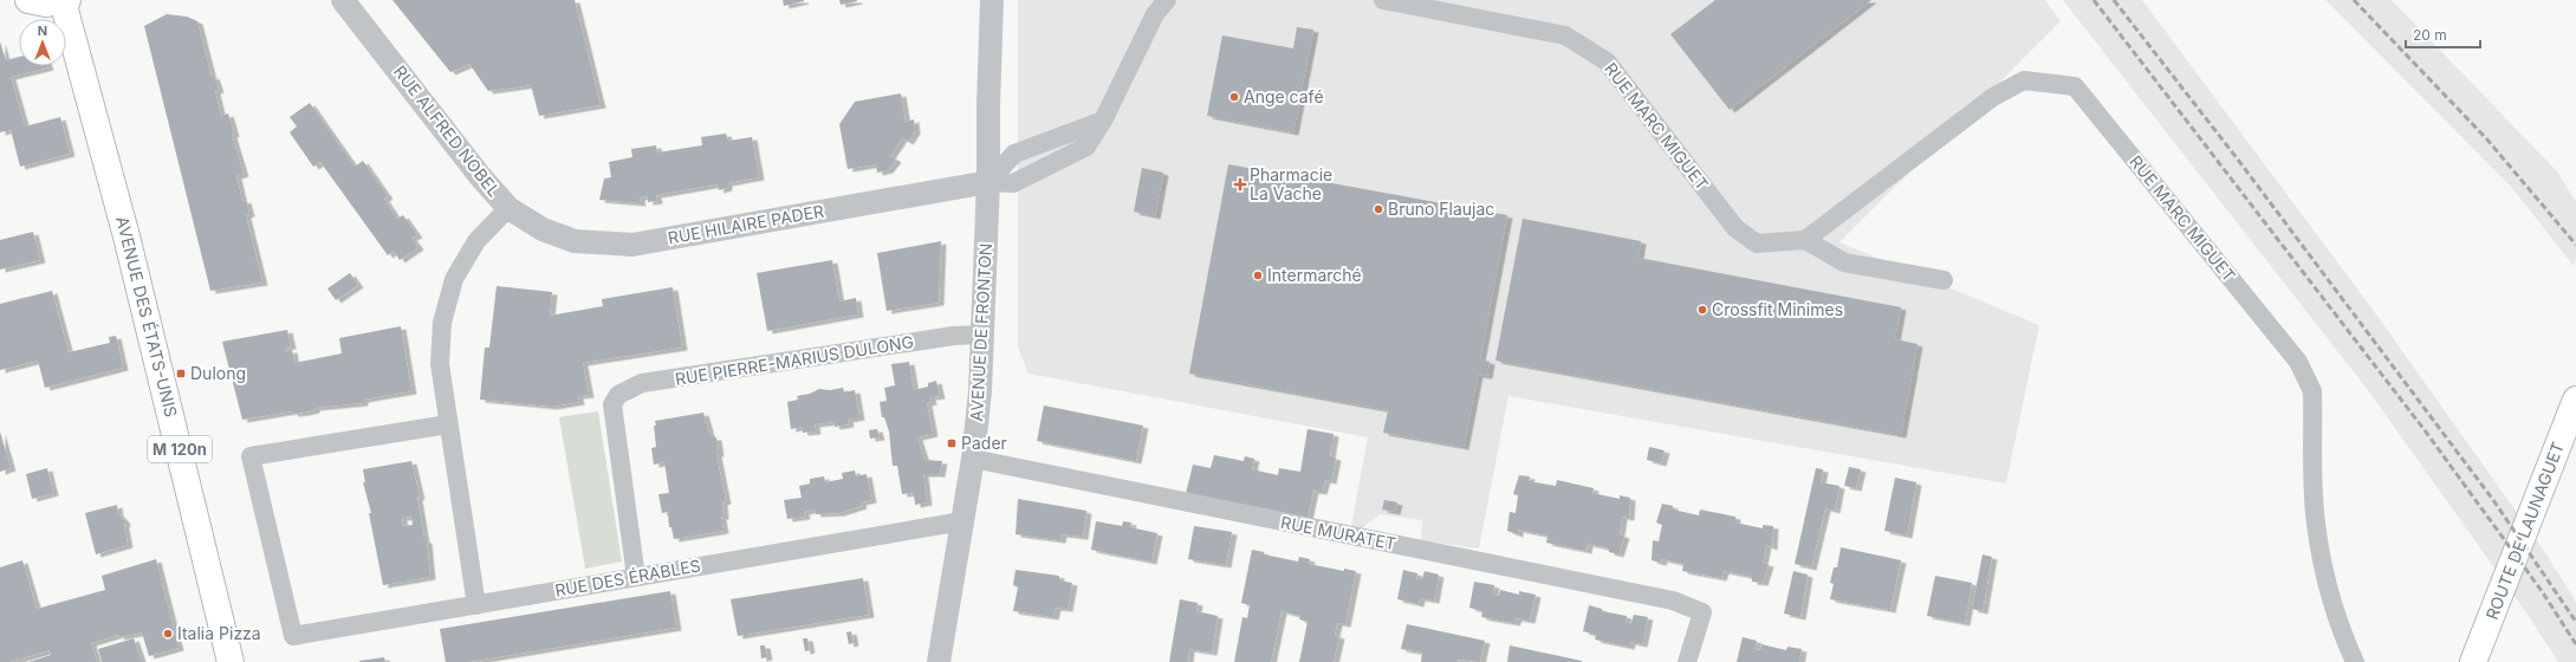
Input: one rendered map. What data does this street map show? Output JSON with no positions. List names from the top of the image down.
{
  "streets": {
    "main road": ["AVENUE DES ÉTATS-UNIS", "M 120n", "ROUTE DE LAUNAGUET"],
    "street": [
      "RUE MARC MIGUET",
      "RUE ALFRED NOBEL",
      "RUE HILAIRE PADER",
      "AVENUE DE FRONTON",
      "RUE PIERRE-MARIUS DULONG",
      "RUE MURATET",
      "RUE DES ÉRABLES"
    ]
  },
  "crossings": [
    ["RUE ALFRED NOBEL", "RUE HILAIRE PADER"],
    ["RUE ALFRED NOBEL", "RUE DES ÉRABLES"],
    ["RUE HILAIRE PADER", "AVENUE DE FRONTON"],
    ["AVENUE DE FRONTON", "RUE PIERRE-MARIUS DULONG"],
    ["AVENUE DE FRONTON", "RUE MURATET"],
    ["AVENUE DE FRONTON", "RUE DES ÉRABLES"],
    ["RUE PIERRE-MARIUS DULONG", "RUE DES ÉRABLES"]
  ],
  "places": {
    "other": [
      "Ange café",
      "Bruno Flaujac",
      "Intermarché",
      "Crossfit Minimes",
      "Italia Pizza"
    ],
    "health": ["Pharmacie La Vache"],
    "transit": ["Dulong", "Pader"]
  },
  "scale_bar": "20 m",
  "north": "top"
}
